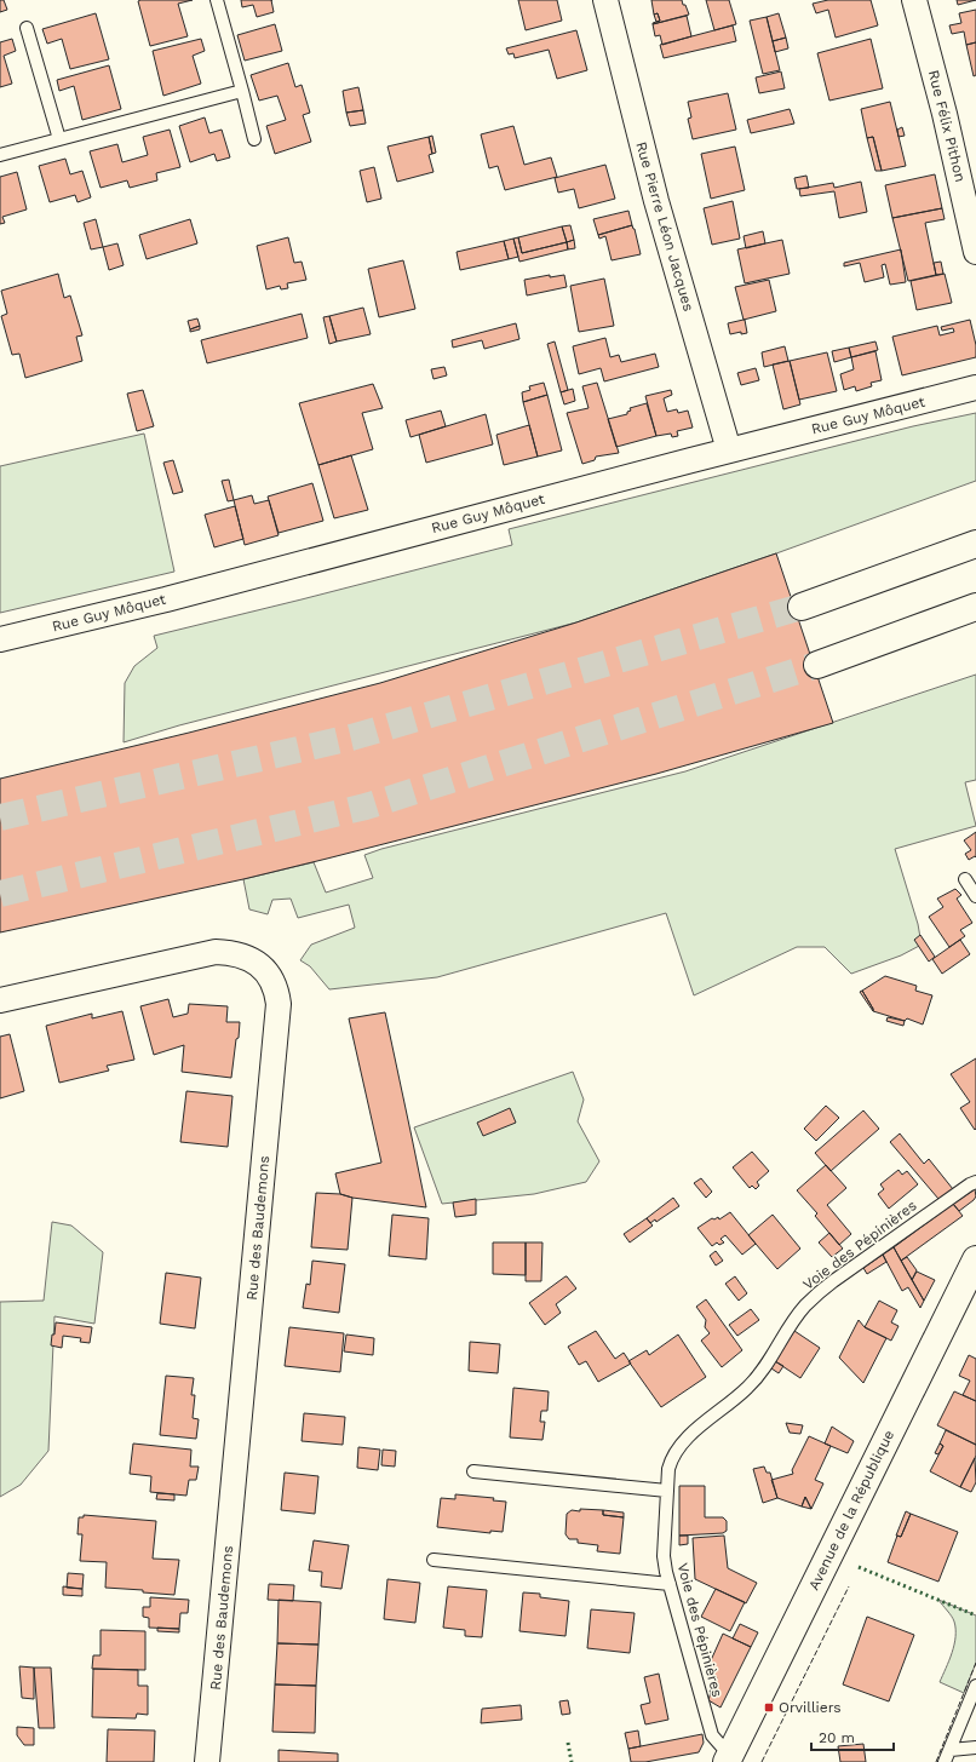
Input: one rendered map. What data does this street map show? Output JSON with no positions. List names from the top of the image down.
{
  "streets": {
    "main road": ["Avenue de la République"],
    "street": [
      "Rue Félix Pithon",
      "Rue Pierre Léon Jacques",
      "Rue Guy Môquet",
      "Rue des Baudemons"
    ],
    "lane": ["Voie des Pépinières"]
  },
  "crossings": [
    ["Rue Pierre Léon Jacques", "Rue Guy Môquet"],
    ["Voie des Pépinières", "Avenue de la République"]
  ],
  "places": {
    "transit": ["Orvilliers"]
  },
  "scale_bar": "20 m"
}
